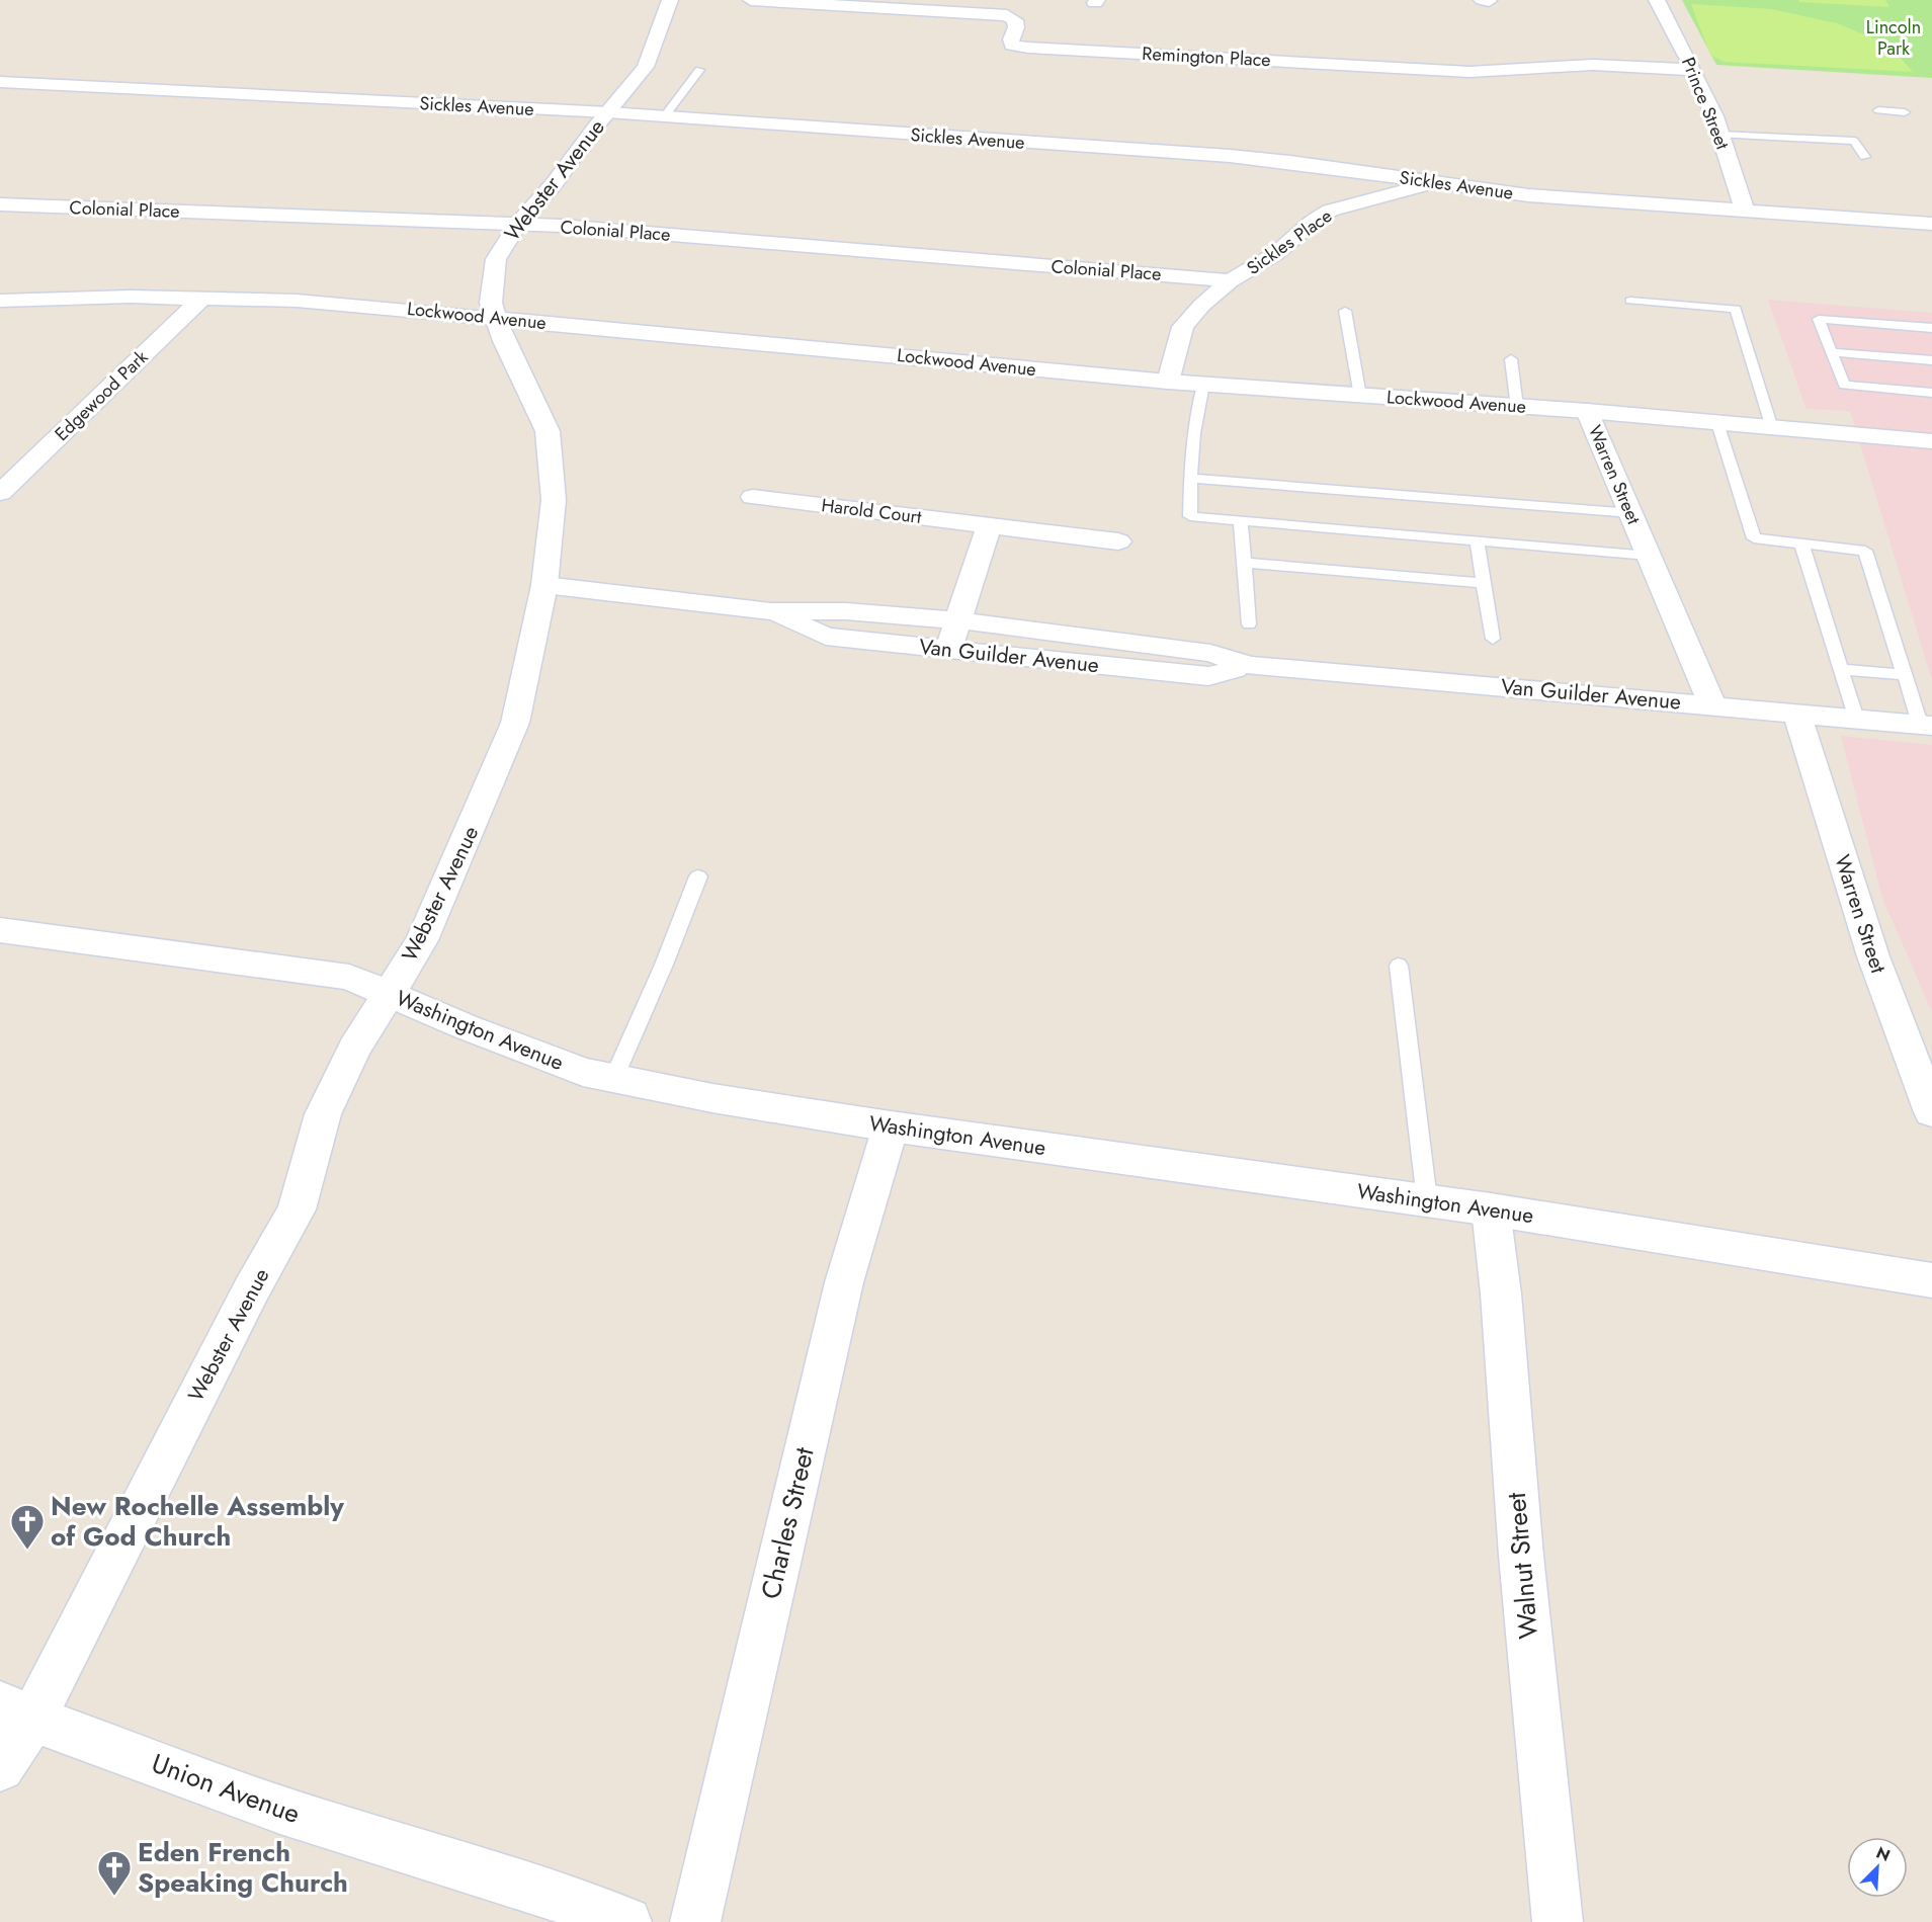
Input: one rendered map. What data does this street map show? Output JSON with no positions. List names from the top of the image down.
{
  "streets": {
    "street": [
      "Remington Place",
      "Prince Street",
      "Sickles Avenue",
      "Webster Avenue",
      "Colonial Place",
      "Sickles Place",
      "Lockwood Avenue",
      "Edgewood Park",
      "Warren Street",
      "Harold Court",
      "Van Guilder Avenue",
      "Washington Avenue",
      "Charles Street",
      "Walnut Street",
      "Union Avenue"
    ]
  },
  "crossings": [
    ["Remington Place", "Prince Street"],
    ["Prince Street", "Sickles Avenue"],
    ["Sickles Avenue", "Webster Avenue"],
    ["Sickles Avenue", "Sickles Place"],
    ["Webster Avenue", "Colonial Place"],
    ["Webster Avenue", "Lockwood Avenue"],
    ["Webster Avenue", "Van Guilder Avenue"],
    ["Webster Avenue", "Washington Avenue"],
    ["Webster Avenue", "Union Avenue"],
    ["Colonial Place", "Sickles Place"],
    ["Sickles Place", "Lockwood Avenue"],
    ["Lockwood Avenue", "Edgewood Park"],
    ["Lockwood Avenue", "Warren Street"],
    ["Warren Street", "Van Guilder Avenue"],
    ["Washington Avenue", "Charles Street"],
    ["Washington Avenue", "Walnut Street"]
  ],
  "parks": ["Lincoln Park"],
  "places": {
    "church": ["New Rochelle Assembly of God Church", "Eden French Speaking Church"]
  },
  "north": "top right"
}
